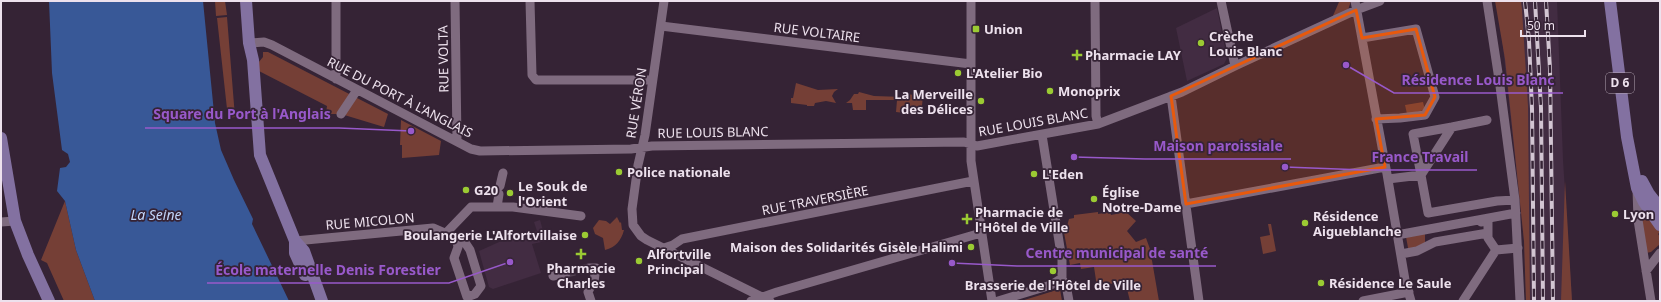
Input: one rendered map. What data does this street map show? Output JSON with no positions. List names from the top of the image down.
{
  "streets": {
    "main road": ["D 6"],
    "street": [
      "RUE VOLTAIRE",
      "RUE VOLTA",
      "RUE DU PORT À L'ANGLAIS",
      "RUE VÉRON",
      "RUE LOUIS BLANC",
      "RUE TRAVERSIÈRE",
      "RUE MICOLON"
    ]
  },
  "crossings": [
    ["RUE VOLTAIRE", "RUE VÉRON"],
    ["RUE VOLTA", "RUE DU PORT À L'ANGLAIS"],
    ["RUE DU PORT À L'ANGLAIS", "RUE VÉRON"],
    ["RUE DU PORT À L'ANGLAIS", "RUE LOUIS BLANC"],
    ["RUE VÉRON", "RUE LOUIS BLANC"],
    ["RUE VÉRON", "RUE TRAVERSIÈRE"]
  ],
  "water": ["La Seine"],
  "places": {
    "transit": ["Union"],
    "other": [
      "Crèche Louis Blanc",
      "Résidence Louis Blanc",
      "L'Atelier Bio",
      "Monoprix",
      "La Merveille des Délices",
      "Square du Port à l'Anglais",
      "Maison paroissiale",
      "France Travail",
      "Police nationale",
      "L'Eden",
      "G20",
      "Le Souk de l'Orient",
      "Église Notre-Dame",
      "Lyon",
      "Résidence Aigueblanche",
      "Boulangerie L'Alfortvillaise",
      "Maison des Solidarités Gisèle Halimi",
      "Alfortville Principal",
      "École maternelle Denis Forestier",
      "Centre municipal de santé",
      "Brasserie de l'Hôtel de Ville",
      "Résidence Le Saule"
    ],
    "health": ["Pharmacie LAY", "Pharmacie de l'Hôtel de Ville", "Pharmacie Charles"]
  },
  "scale_bar": "50 m"
}
